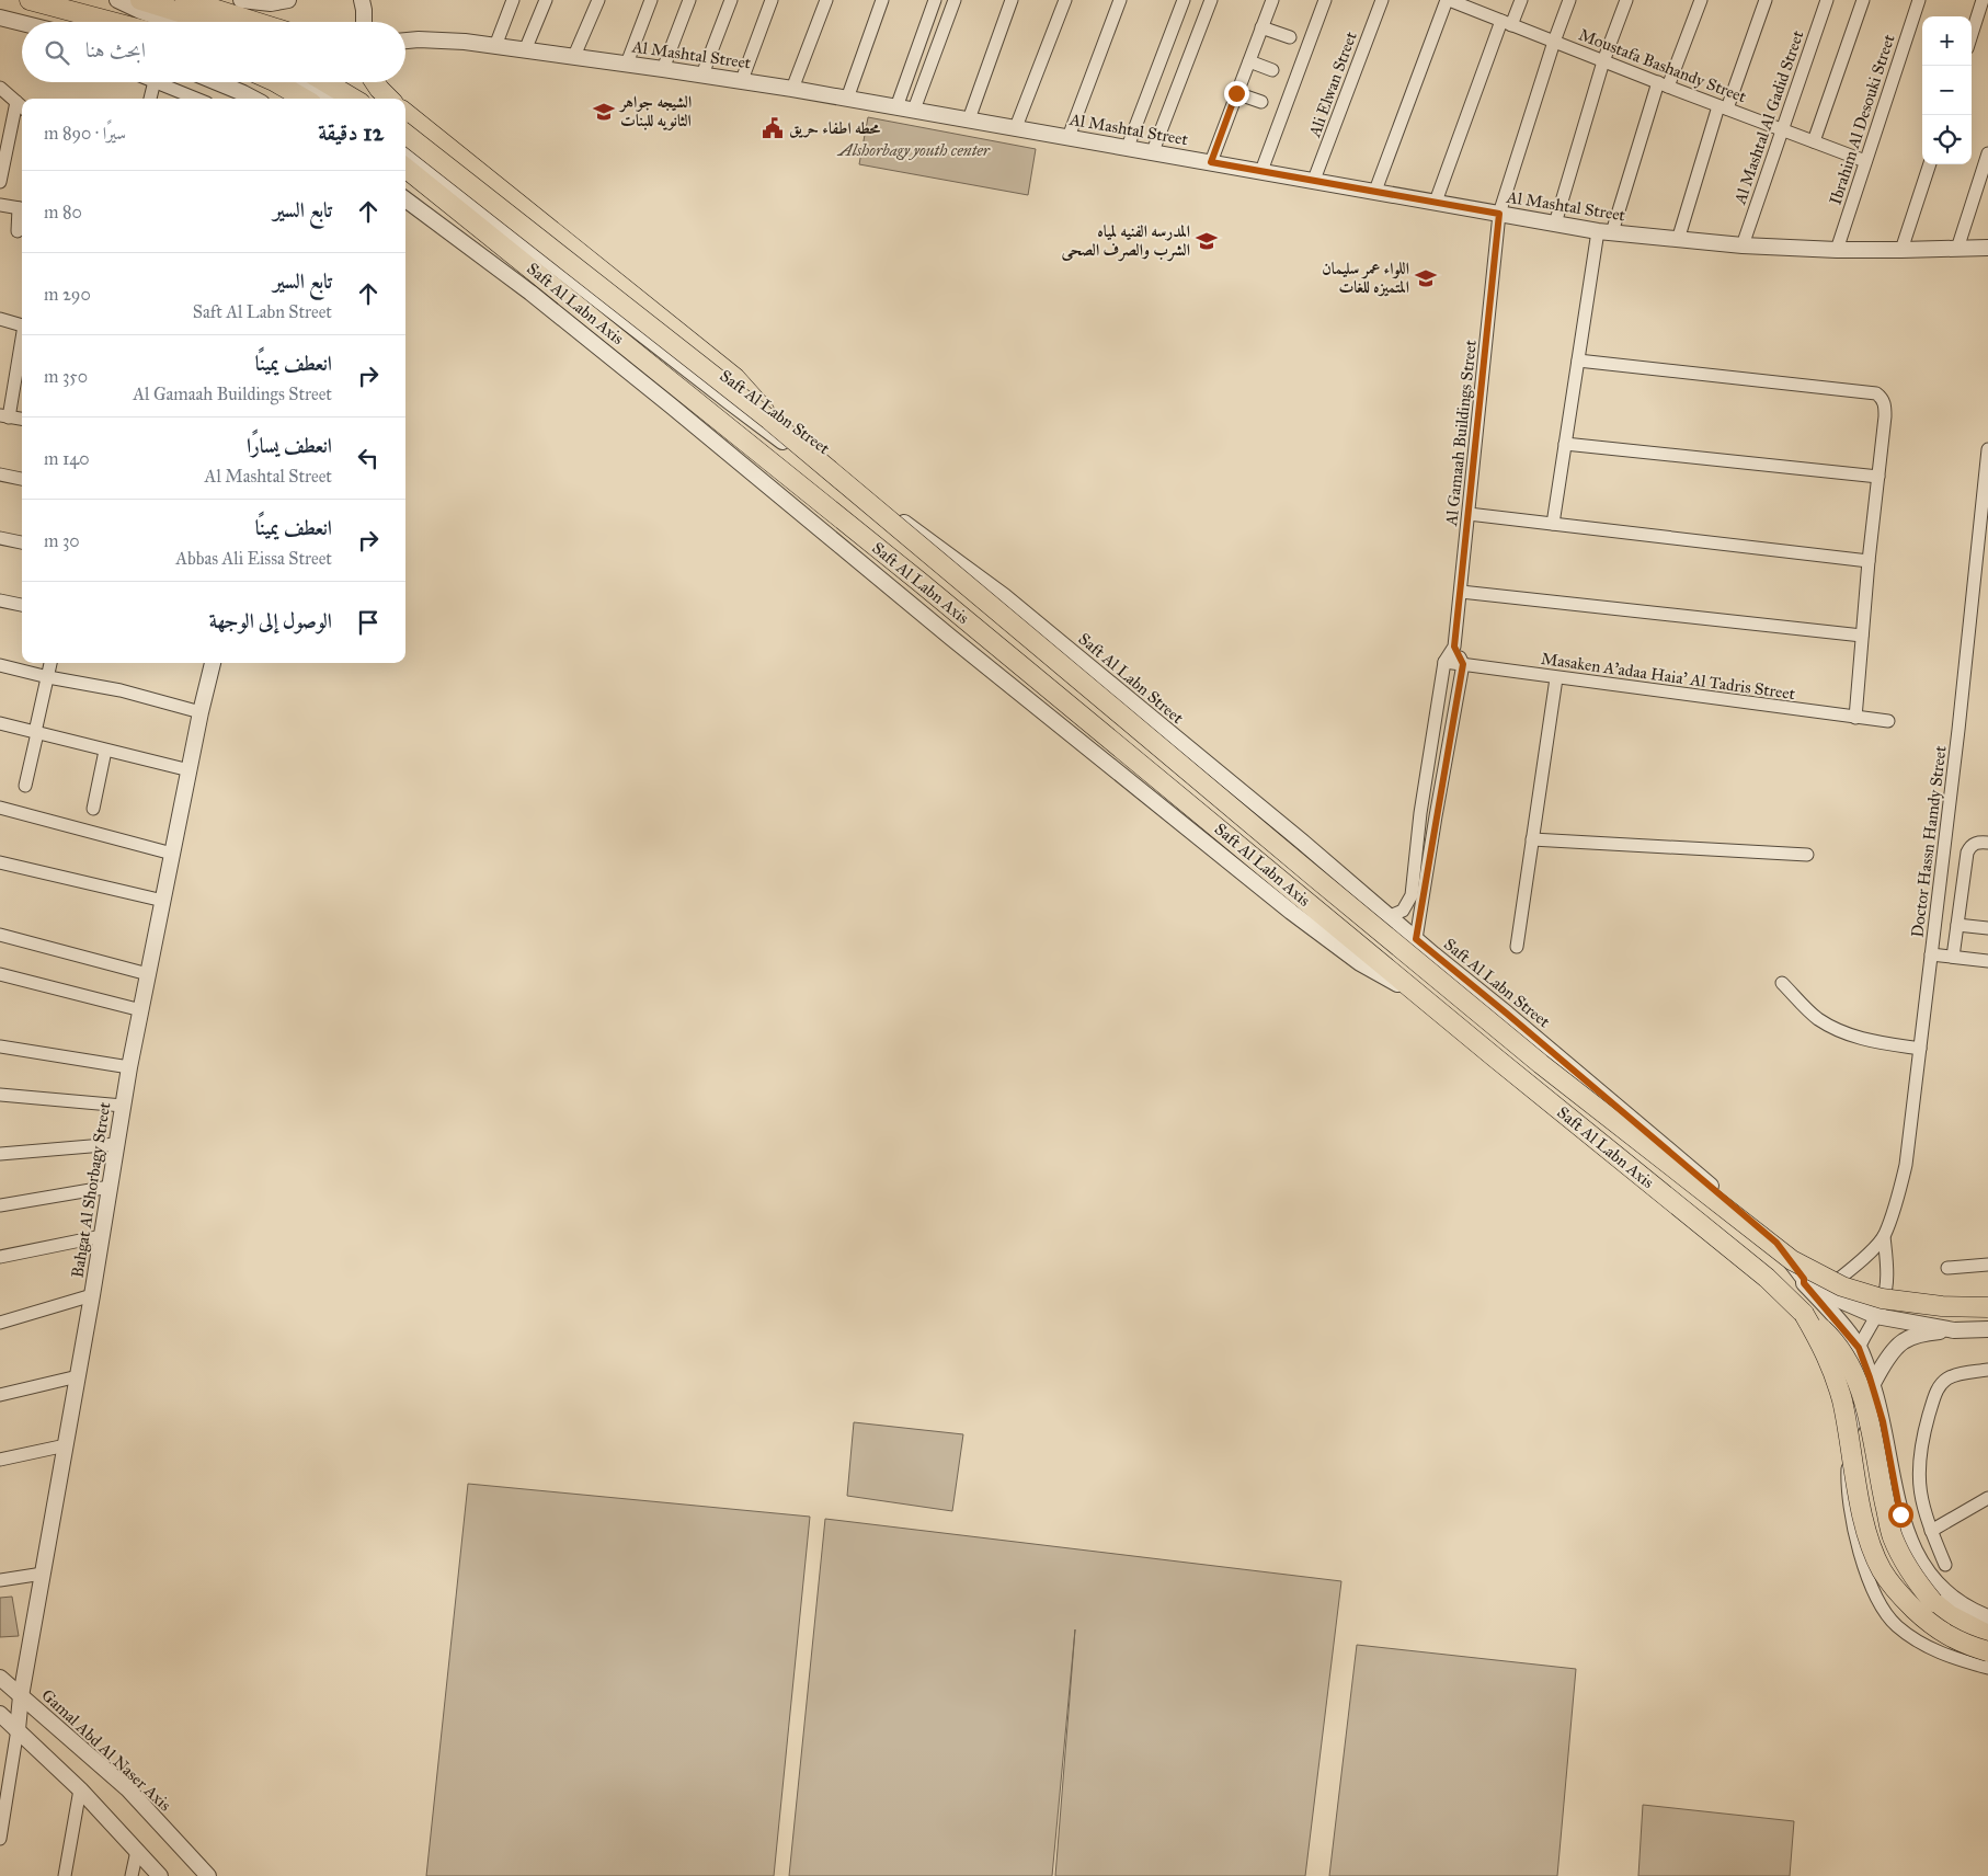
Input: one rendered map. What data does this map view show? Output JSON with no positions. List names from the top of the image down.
{
  "streets": {
    "main road": ["Saft Al Labn Axis"],
    "street": [
      "Al Mashtal Street",
      "Moustafa Bashandy Street",
      "Ali Elwan Street",
      "Al Mashtal Al Gadid Street",
      "Ibrahim Al Desouki Street",
      "Saft Al Labn Street",
      "Al Gamaah Buildings Street",
      "Masaken A'adaa Haia' Al Tadris Street",
      "Doctor Hassn Hamdy Street",
      "Bahgat Al Shorbagy Street",
      "Gamal Abd Al Naser Axis"
    ]
  },
  "crossings": [
    ["Al Mashtal Street", "Ali Elwan Street"],
    ["Al Mashtal Street", "Al Mashtal Al Gadid Street"],
    ["Al Mashtal Street", "Ibrahim Al Desouki Street"],
    ["Al Mashtal Street", "Al Gamaah Buildings Street"],
    ["Moustafa Bashandy Street", "Al Mashtal Al Gadid Street"],
    ["Moustafa Bashandy Street", "Ibrahim Al Desouki Street"],
    ["Moustafa Bashandy Street", "Al Gamaah Buildings Street"],
    ["Saft Al Labn Street", "Al Gamaah Buildings Street"],
    ["Saft Al Labn Street", "Doctor Hassn Hamdy Street"],
    ["Al Gamaah Buildings Street", "Masaken A'adaa Haia' Al Tadris Street"],
    ["Bahgat Al Shorbagy Street", "Gamal Abd Al Naser Axis"]
  ],
  "parks": ["Alshorbagy youth center"],
  "places": {
    "school or university": ["الشيجه جواهر الثانويه للبنات", "المدرسه الفنيه لمياه الشرب والصرف الصحى", "اللواء عمر سليمان المتميزه للغات"],
    "public building": ["محطه اطفاء حريق"]
  },
  "page": {
    "map_buttons": ["+", "−"],
    "search": "ابحث هنا",
    "heading": ["12 دقيقة", "سيرًا · 890 m"],
    "list": [
      ["تابع السير", "80 m"],
      ["تابع السير", "Saft Al Labn Street", "290 m"],
      ["انعطف يمينًا", "Al Gamaah Buildings Street", "350 m"],
      ["انعطف يسارًا", "Al Mashtal Street", "140 m"],
      ["انعطف يمينًا", "Abbas Ali Eissa Street", "30 m"],
      "الوصول إلى الوجهة"
    ]
  }
}
